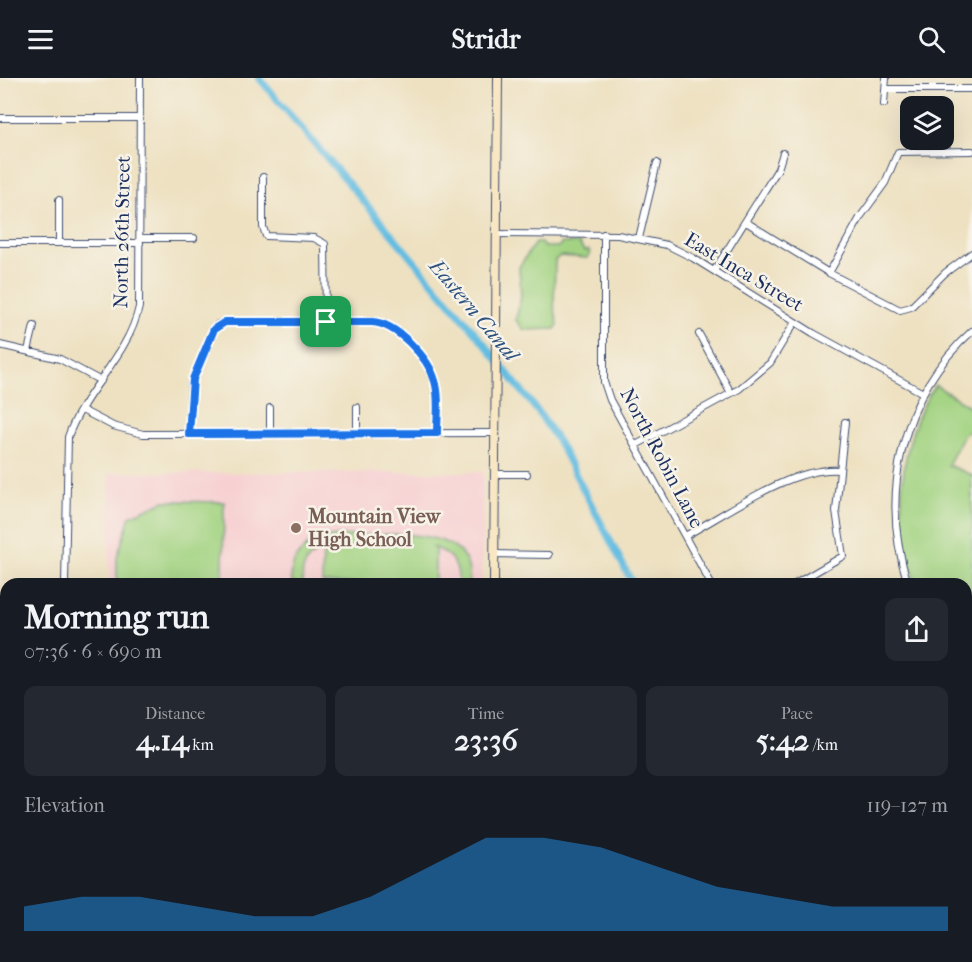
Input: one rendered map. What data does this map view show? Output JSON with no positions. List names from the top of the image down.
{
  "streets": {
    "street": ["North 26th Street", "East Inca Street", "North Robin Lane"]
  },
  "crossings": [
    ["East Inca Street", "North Robin Lane"]
  ],
  "water": ["Eastern Canal"],
  "places": ["Mountain View High School"],
  "page": {
    "header": "Stridr",
    "heading": ["Morning run", "07:36 · 6 × 690 m"],
    "stats": [
      ["Distance", "4.14 km"],
      ["Time", "23:36"],
      ["Pace", "5:42 /km"]
    ],
    "chart": ["Elevation", "119–127 m"]
  }
}
